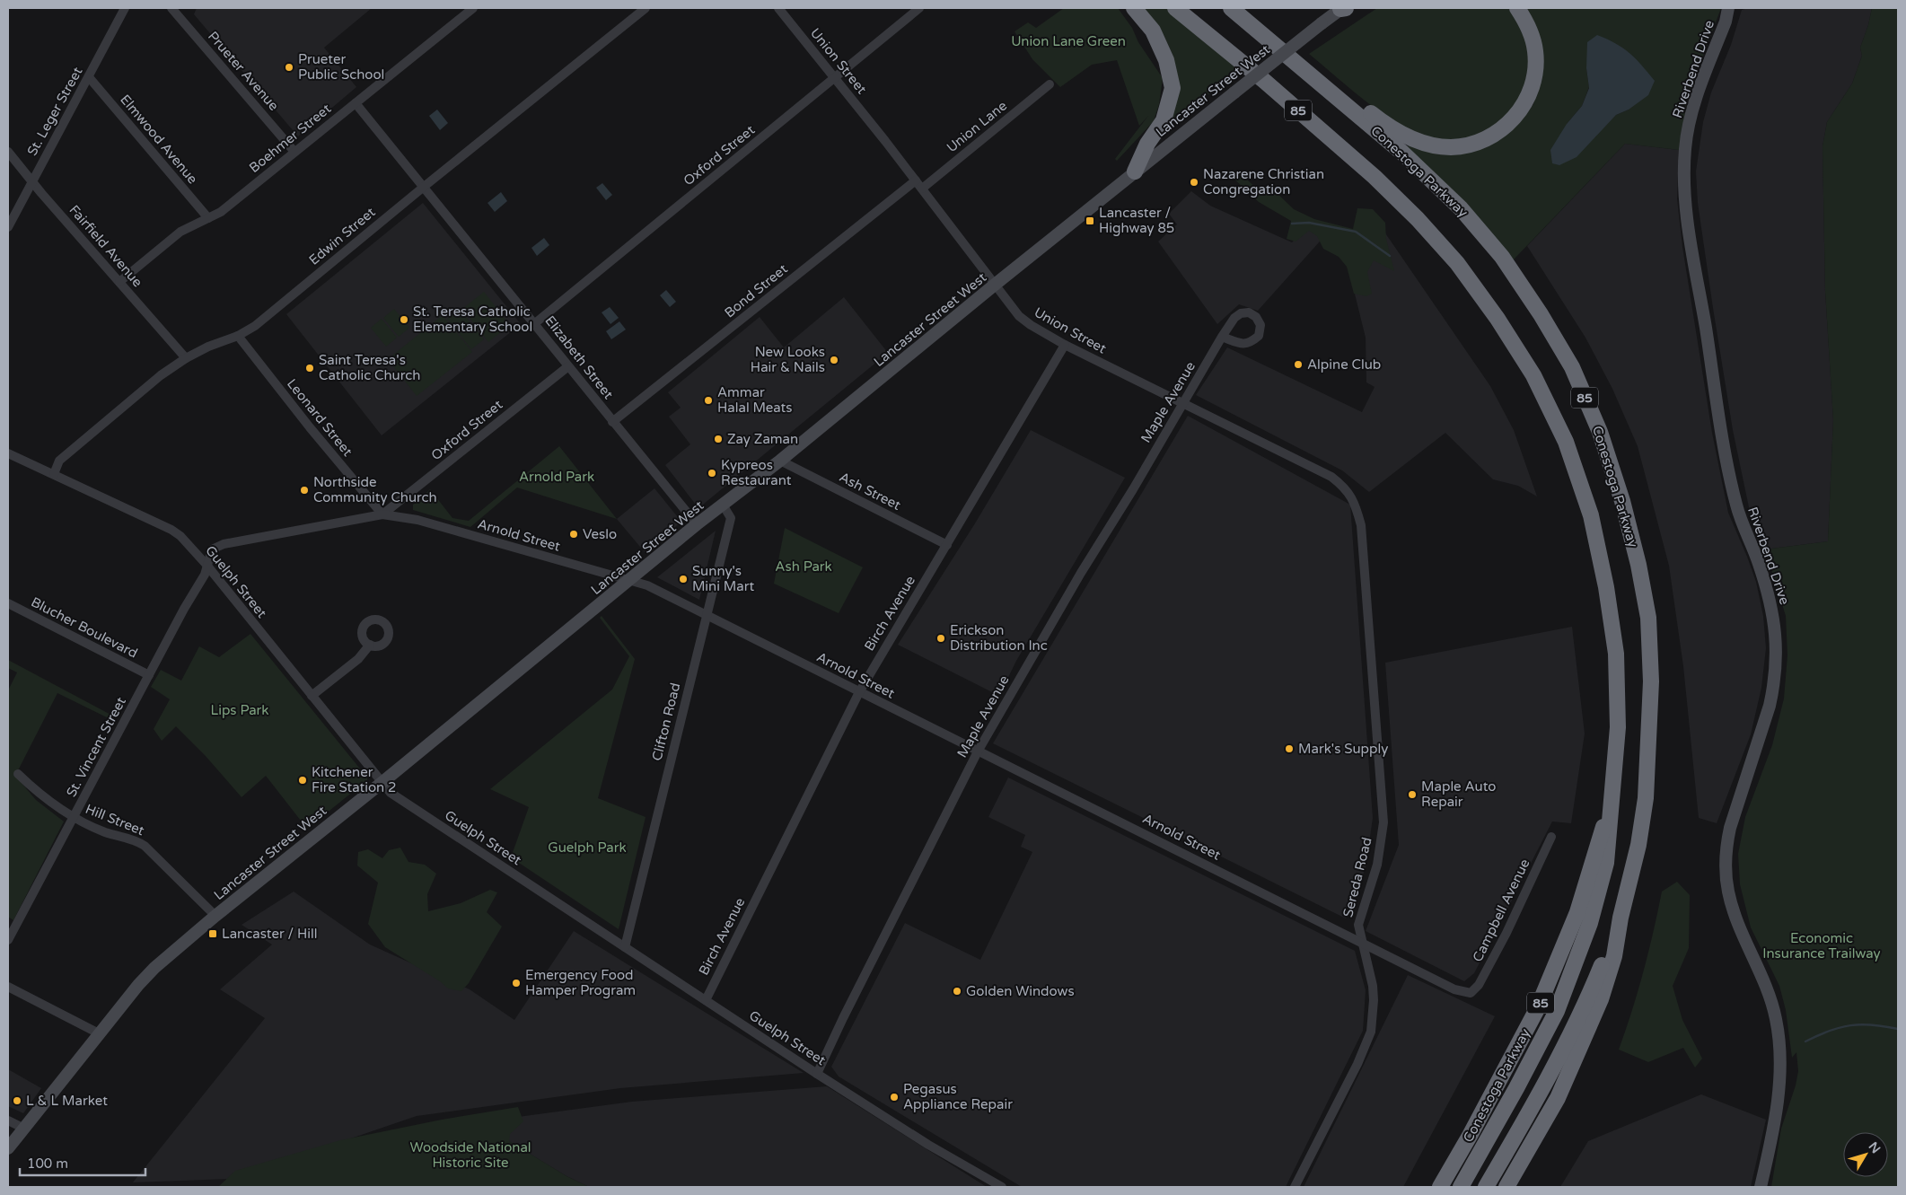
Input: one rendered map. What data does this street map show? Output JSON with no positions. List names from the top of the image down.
{
  "streets": {
    "highway": ["85", "Conestoga Parkway"],
    "main road": ["Riverbend Drive", "Lancaster Street West"],
    "street": [
      "Union Street",
      "Prueter Avenue",
      "St. Leger Street",
      "Union Lane",
      "Boehmer Street",
      "Elmwood Avenue",
      "Oxford Street",
      "Edwin Street",
      "Fairfield Avenue",
      "Bond Street",
      "Elizabeth Street",
      "Maple Avenue",
      "Leonard Street",
      "Ash Street",
      "Arnold Street",
      "Guelph Street",
      "Birch Avenue",
      "Blucher Boulevard",
      "Clifton Road",
      "St. Vincent Street",
      "Hill Street",
      "Sereda Road",
      "Campbell Avenue"
    ]
  },
  "crossings": [
    ["Union Street", "Lancaster Street West"],
    ["Union Street", "Union Lane"],
    ["Union Street", "Oxford Street"],
    ["Union Street", "Bond Street"],
    ["Union Street", "Maple Avenue"],
    ["Union Street", "Birch Avenue"],
    ["Union Street", "Sereda Road"],
    ["Prueter Avenue", "Boehmer Street"],
    ["Lancaster Street West", "Elizabeth Street"],
    ["Lancaster Street West", "Ash Street"],
    ["Lancaster Street West", "Arnold Street"],
    ["Lancaster Street West", "Guelph Street"],
    ["Lancaster Street West", "Clifton Road"],
    ["Lancaster Street West", "Hill Street"],
    ["St. Leger Street", "Elmwood Avenue"],
    ["St. Leger Street", "Fairfield Avenue"],
    ["Boehmer Street", "Elmwood Avenue"],
    ["Boehmer Street", "Fairfield Avenue"],
    ["Boehmer Street", "Elizabeth Street"],
    ["Oxford Street", "Elizabeth Street"],
    ["Oxford Street", "Leonard Street"],
    ["Oxford Street", "Arnold Street"],
    ["Edwin Street", "Fairfield Avenue"],
    ["Edwin Street", "Elizabeth Street"],
    ["Edwin Street", "Leonard Street"],
    ["Edwin Street", "Guelph Street"],
    ["Bond Street", "Elizabeth Street"],
    ["Maple Avenue", "Arnold Street"],
    ["Maple Avenue", "Guelph Street"],
    ["Leonard Street", "Arnold Street"],
    ["Ash Street", "Birch Avenue"],
    ["Arnold Street", "Guelph Street"],
    ["Arnold Street", "Birch Avenue"],
    ["Arnold Street", "Clifton Road"],
    ["Arnold Street", "St. Vincent Street"],
    ["Arnold Street", "Sereda Road"],
    ["Arnold Street", "Campbell Avenue"],
    ["Guelph Street", "Birch Avenue"],
    ["Guelph Street", "Clifton Road"],
    ["Guelph Street", "St. Vincent Street"],
    ["Blucher Boulevard", "St. Vincent Street"],
    ["St. Vincent Street", "Hill Street"]
  ],
  "parks": [
    "Union Lane Green",
    "Arnold Park",
    "Ash Park",
    "Lips Park",
    "Guelph Park",
    "Economic Insurance Trailway",
    "Woodside National Historic Site"
  ],
  "places": {
    "other": [
      "Prueter Public School",
      "Nazarene Christian Congregation",
      "St. Teresa Catholic Elementary School",
      "New Looks Hair & Nails",
      "Alpine Club",
      "Saint Teresa's Catholic Church",
      "Ammar Halal Meats",
      "Zay Zaman",
      "Kypreos Restaurant",
      "Northside Community Church",
      "Veslo",
      "Sunny's Mini Mart",
      "Erickson Distribution Inc",
      "Mark's Supply",
      "Kitchener Fire Station 2",
      "Maple Auto Repair",
      "Emergency Food Hamper Program",
      "Golden Windows",
      "Pegasus Appliance Repair",
      "L & L Market"
    ],
    "transit": ["Lancaster / Highway 85", "Lancaster / Hill"]
  },
  "scale_bar": "100 m",
  "north": "top right"
}
